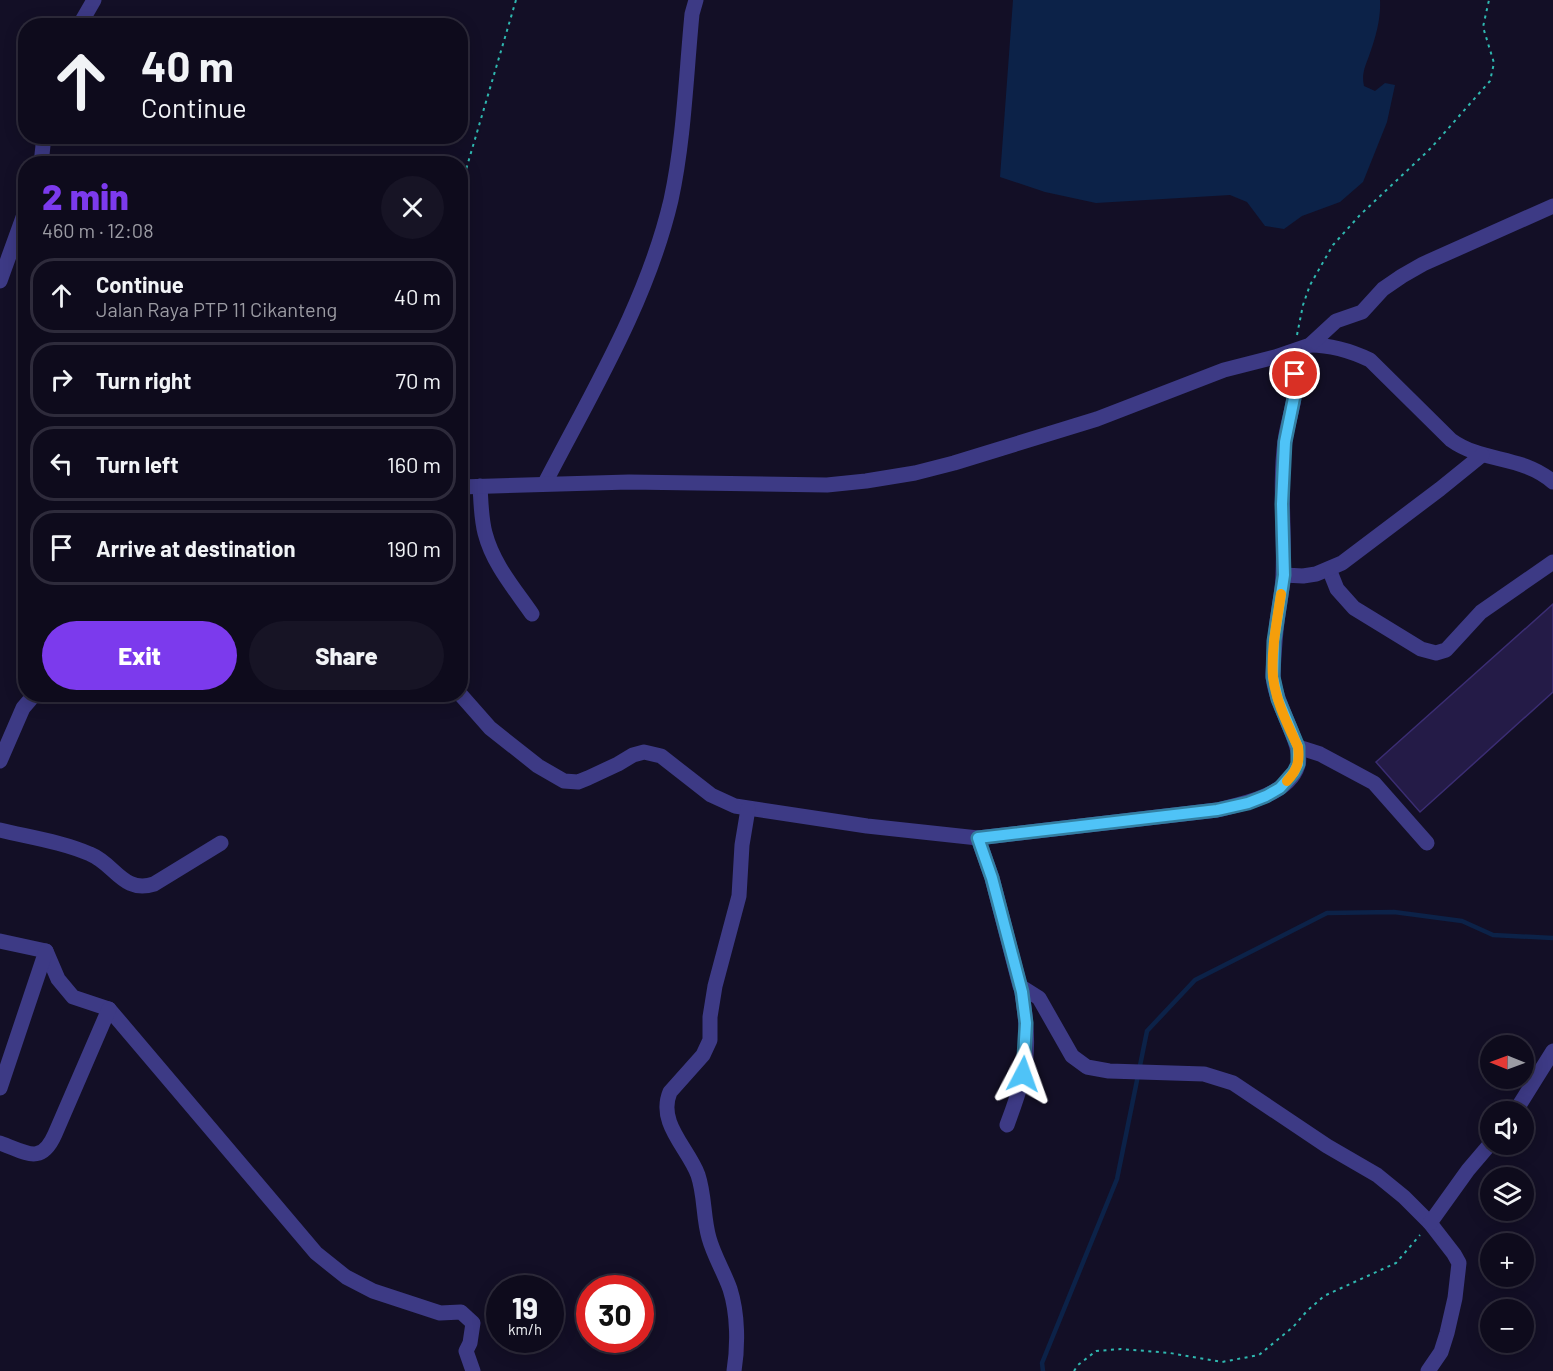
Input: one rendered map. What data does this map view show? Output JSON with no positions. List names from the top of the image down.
{
  "north": "left",
  "page": {
    "turn": ["40 m", "Continue"],
    "heading": ["2 min", "460 m · 12:08"],
    "list": [
      {
        "name": "Continue",
        "note": "Jalan Raya PTP 11 Cikanteng",
        "value": "40 m"
      },
      {
        "name": "Turn right",
        "value": "70 m"
      },
      {
        "name": "Turn left",
        "value": "160 m"
      },
      {
        "name": "Arrive at destination",
        "value": "190 m"
      }
    ],
    "buttons": ["Exit", "Share"],
    "map_buttons": ["+", "−"],
    "speed": "19 km/h",
    "limit": "30"
  }
}
